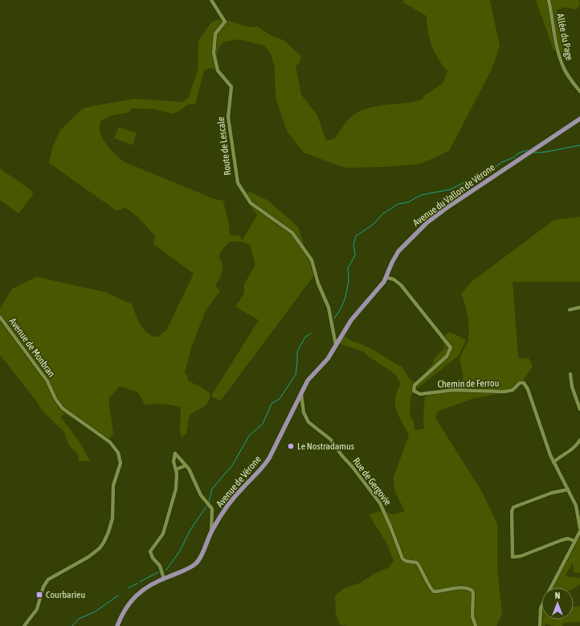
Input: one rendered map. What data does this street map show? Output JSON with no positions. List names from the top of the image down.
{
  "streets": {
    "main road": ["Avenue du Vallon de Vérone", "Avenue de Vérone"],
    "street": [
      "Allée du Page",
      "Route de Lescale",
      "Avenue de Monbran",
      "Chemin de Ferrou",
      "Rue de Gergovie"
    ]
  },
  "crossings": [
    ["Route de Lescale", "Avenue de Vérone"],
    ["Avenue du Vallon de Vérone", "Chemin de Ferrou"],
    ["Avenue du Vallon de Vérone", "Avenue de Vérone"],
    ["Avenue de Vérone", "Rue de Gergovie"]
  ],
  "places": {
    "other": ["Le Nostradamus"],
    "transit": ["Courbarieu"]
  },
  "north": "top"
}
